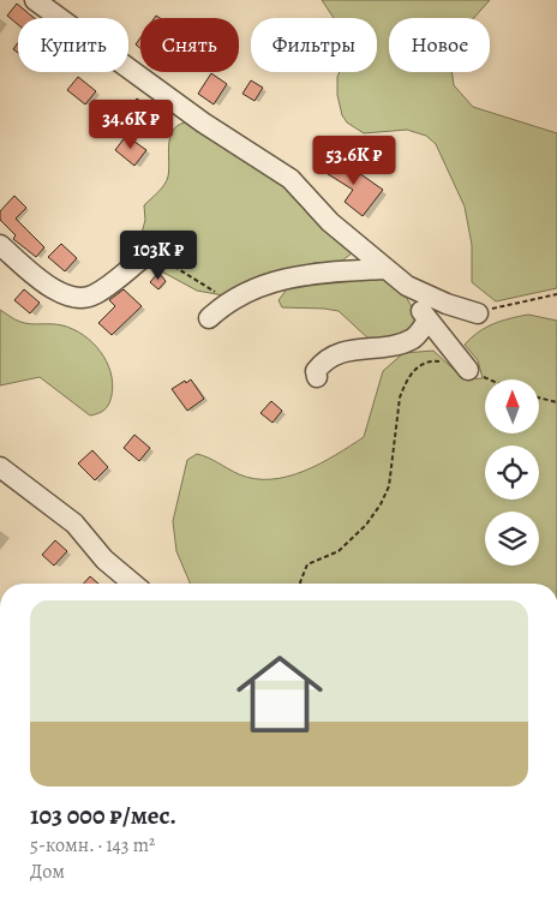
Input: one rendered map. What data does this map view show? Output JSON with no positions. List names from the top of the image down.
{
  "north": "top",
  "page": {
    "chip": [
      "Купить",
      "Снять",
      "Фильтры",
      "Новое"
    ],
    "price": ["34.6K ₽", "53.6K ₽", "103K ₽"],
    "list": [
      {
        "name": "103 000 ₽/мес.",
        "note": "5-комн. · 143 m² · Дом"
      }
    ]
  }
}
